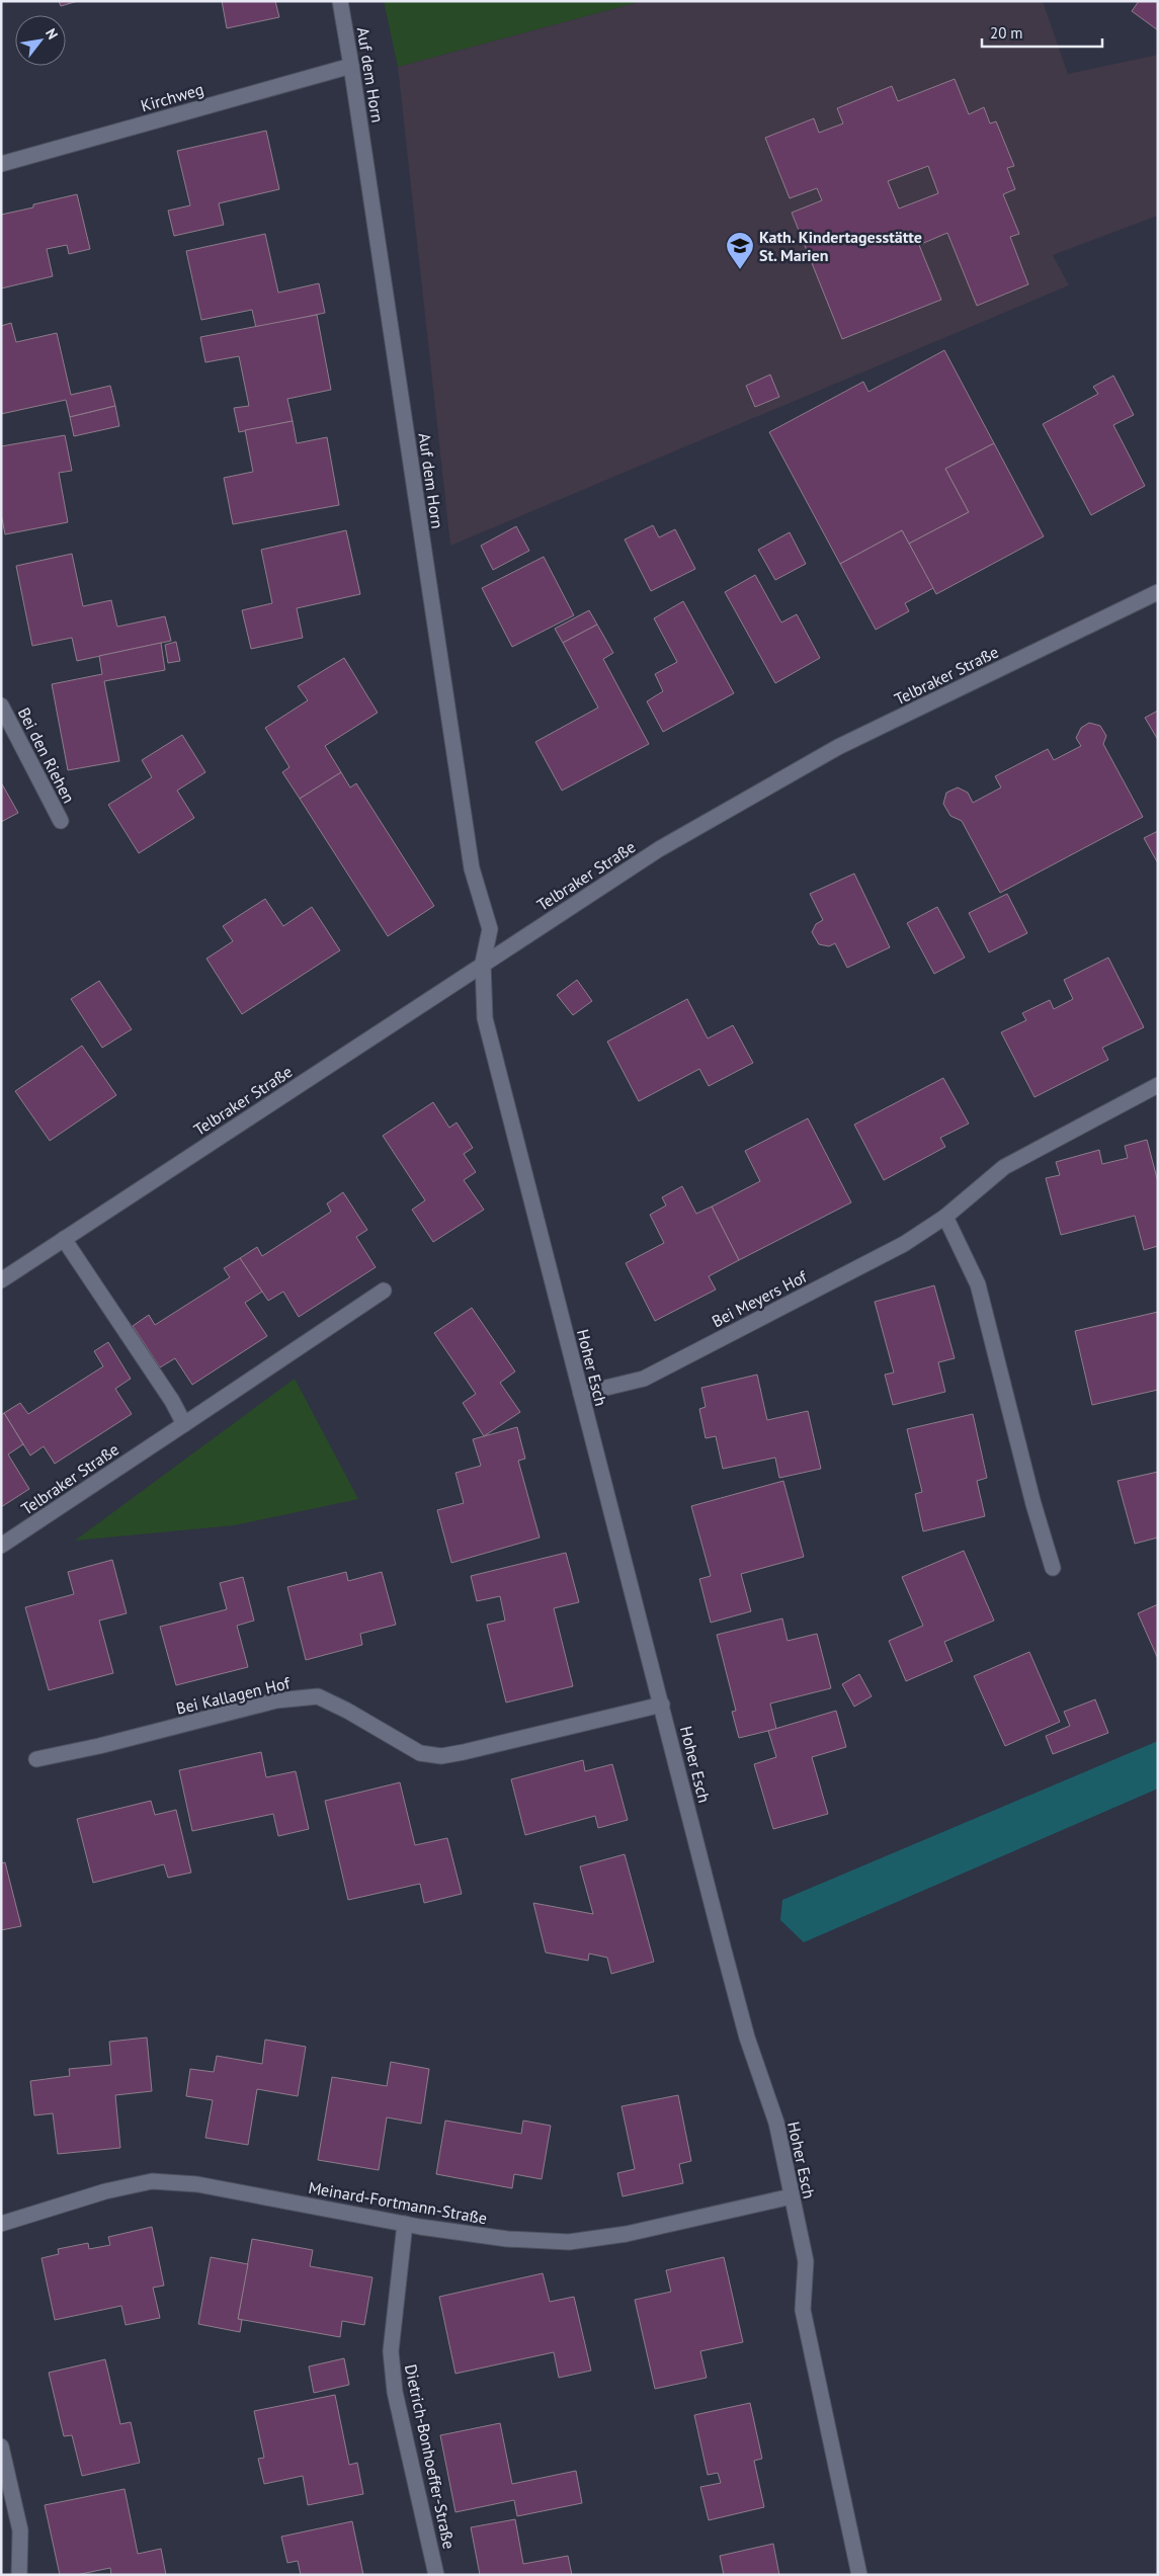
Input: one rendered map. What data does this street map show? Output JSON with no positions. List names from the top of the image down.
{
  "streets": {
    "street": [
      "Auf dem Horn",
      "Kirchweg",
      "Telbraker Straße",
      "Bei den Riehen",
      "Bei Meyers Hof",
      "Hoher Esch",
      "Bei Kallagen Hof",
      "Meinard-Fortmann-Straße",
      "Dietrich-Bonhoeffer-Straße"
    ]
  },
  "crossings": [
    ["Auf dem Horn", "Kirchweg"],
    ["Auf dem Horn", "Telbraker Straße"],
    ["Auf dem Horn", "Hoher Esch"],
    ["Telbraker Straße", "Hoher Esch"],
    ["Bei Meyers Hof", "Hoher Esch"],
    ["Hoher Esch", "Bei Kallagen Hof"],
    ["Hoher Esch", "Meinard-Fortmann-Straße"],
    ["Meinard-Fortmann-Straße", "Dietrich-Bonhoeffer-Straße"]
  ],
  "places": {
    "school or university": ["Kath. Kindertagesstätte St. Marien"]
  },
  "scale_bar": "20 m",
  "north": "top right"
}
